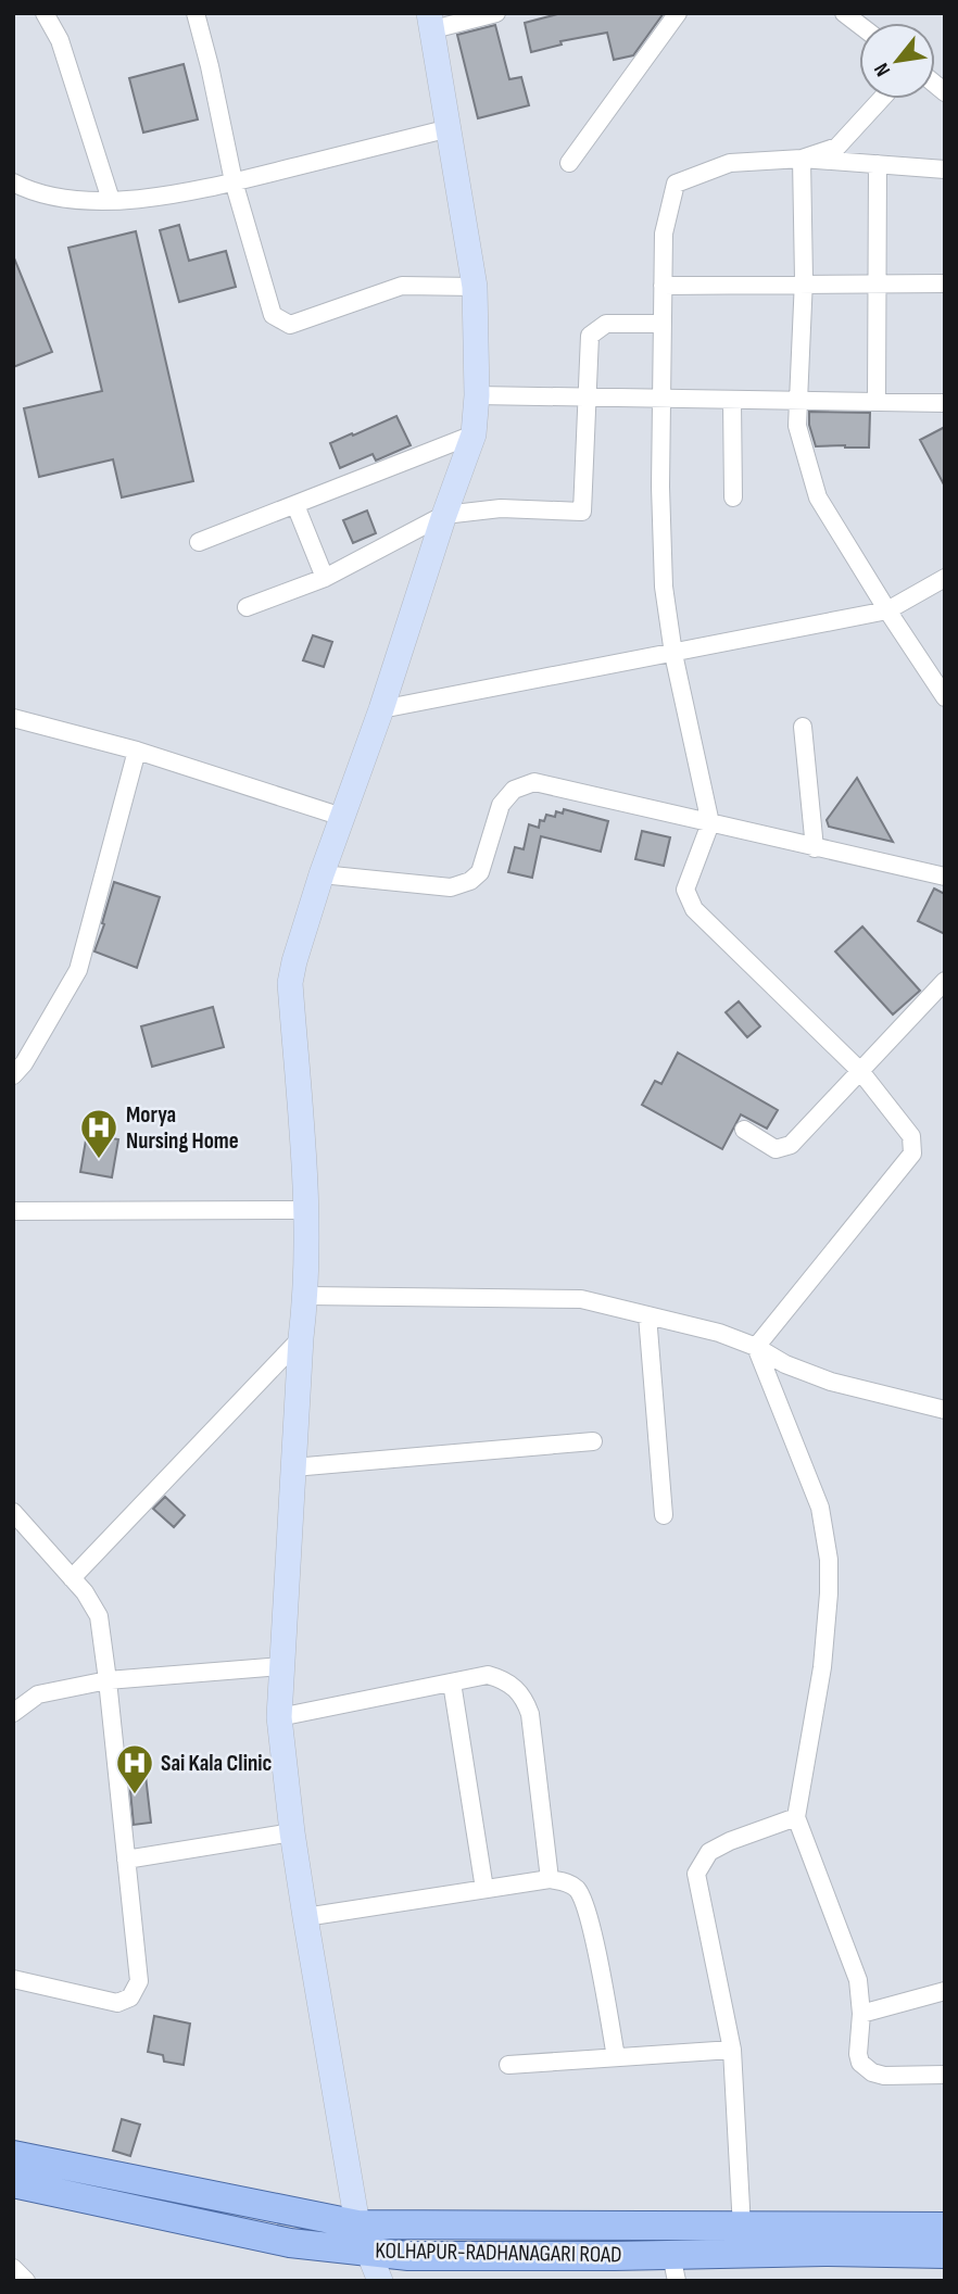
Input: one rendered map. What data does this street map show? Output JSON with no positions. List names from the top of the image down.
{
  "streets": {
    "main road": ["KOLHAPUR-RADHANAGARI ROAD"]
  },
  "places": {
    "hospital": ["Morya Nursing Home", "Sai Kala Clinic"]
  },
  "north": "bottom left"
}
